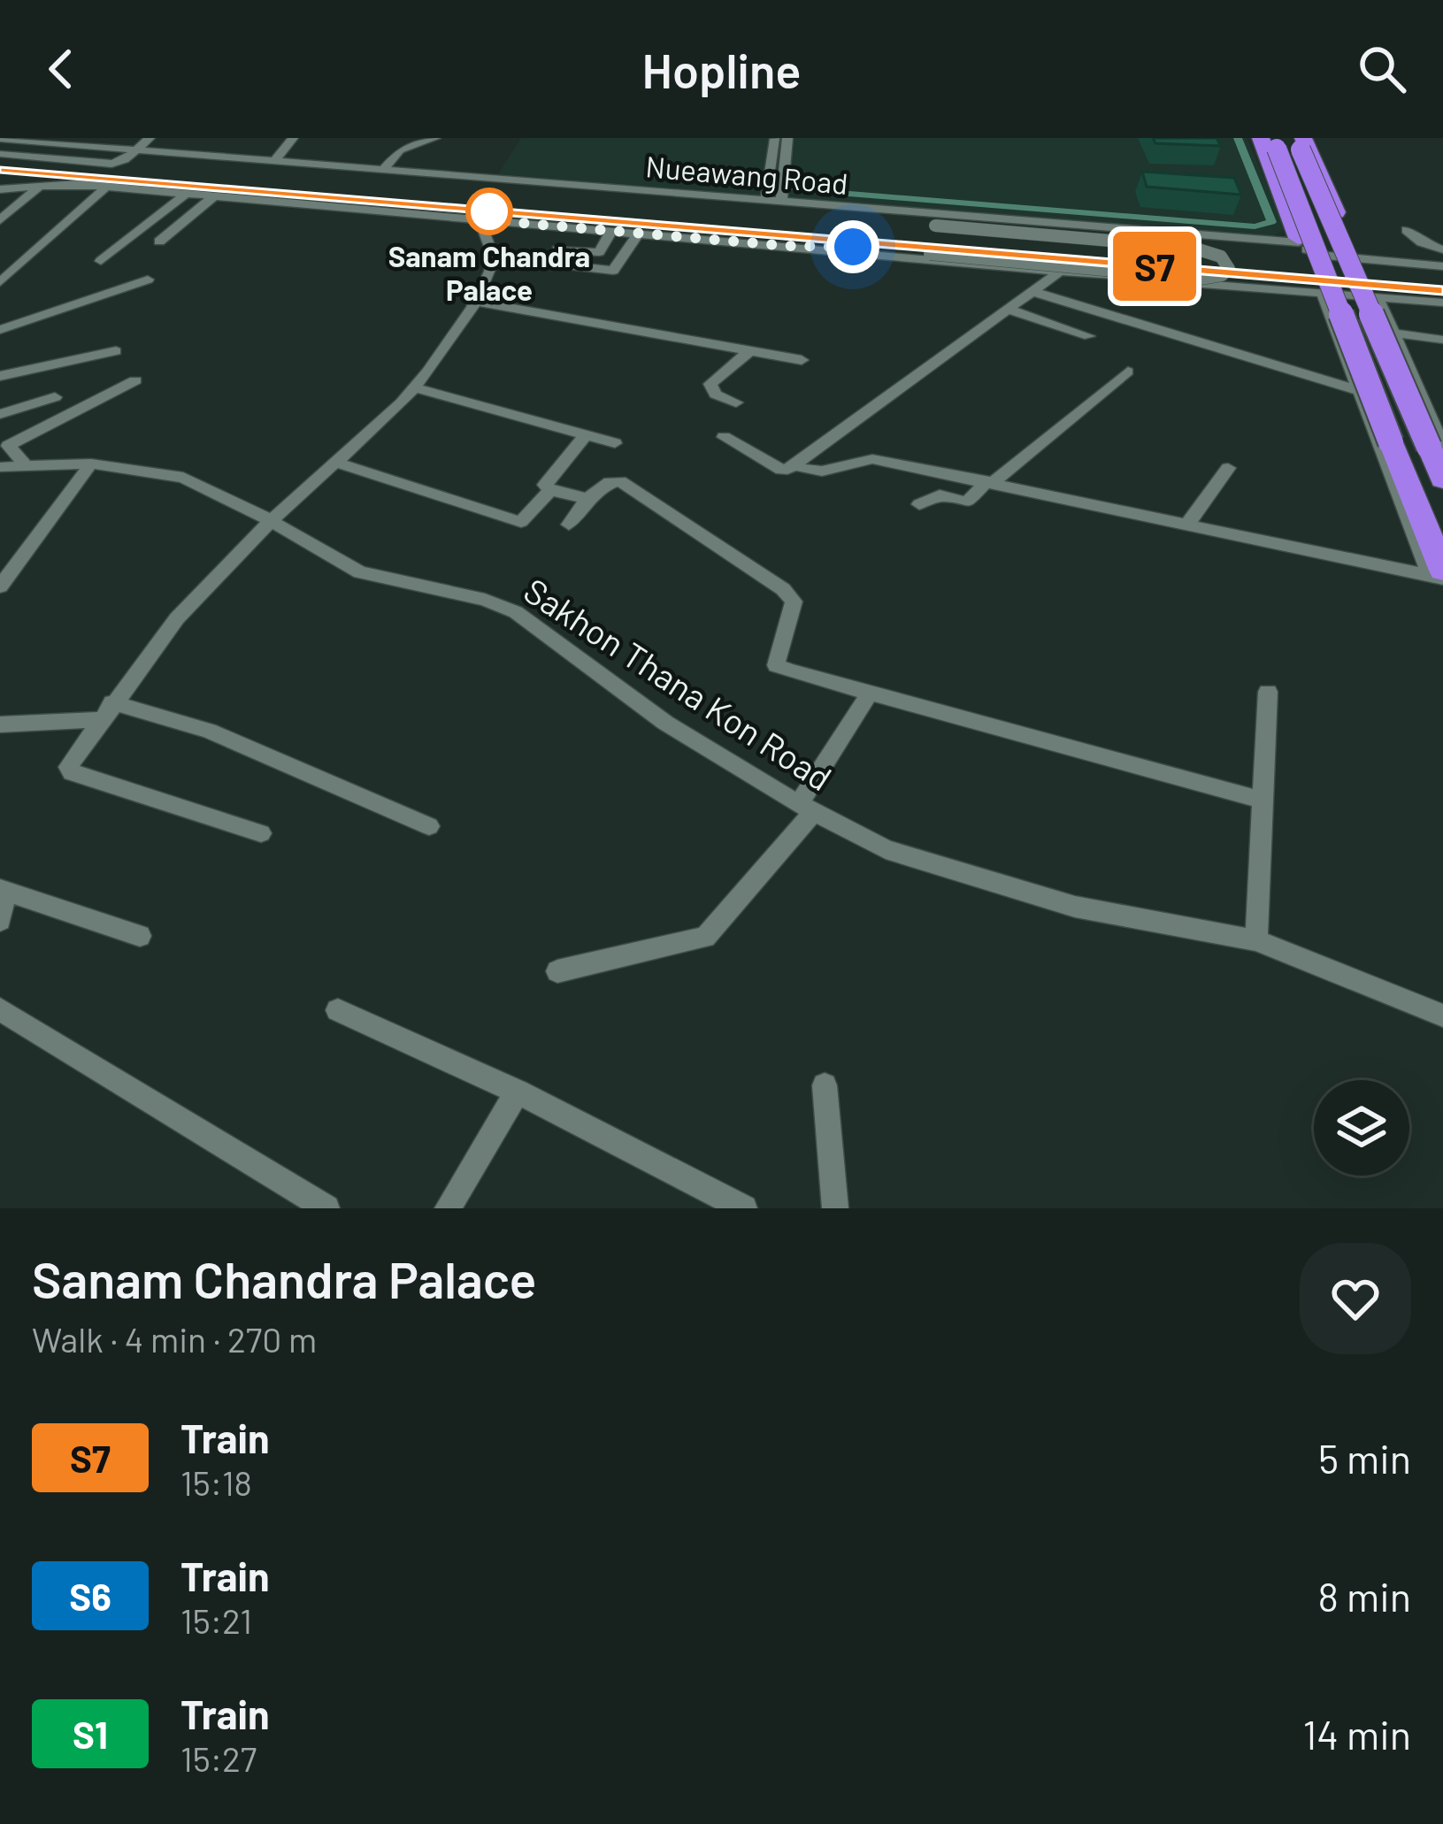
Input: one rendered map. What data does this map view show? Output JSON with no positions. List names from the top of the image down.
{
  "streets": {
    "street": ["Nueawang Road", "Sakhon Thana Kon Road"]
  },
  "places": ["Sanam Chandra Palace"],
  "page": {
    "header": "Hopline",
    "on_map": "S7",
    "heading": ["Sanam Chandra Palace", "Walk · 4 min · 270 m"],
    "list": [
      {
        "mark": "S7",
        "name": "Train",
        "note": "15:18",
        "value": "5 min"
      },
      {
        "mark": "S6",
        "name": "Train",
        "note": "15:21",
        "value": "8 min"
      },
      {
        "mark": "S1",
        "name": "Train",
        "note": "15:27",
        "value": "14 min"
      }
    ]
  }
}
